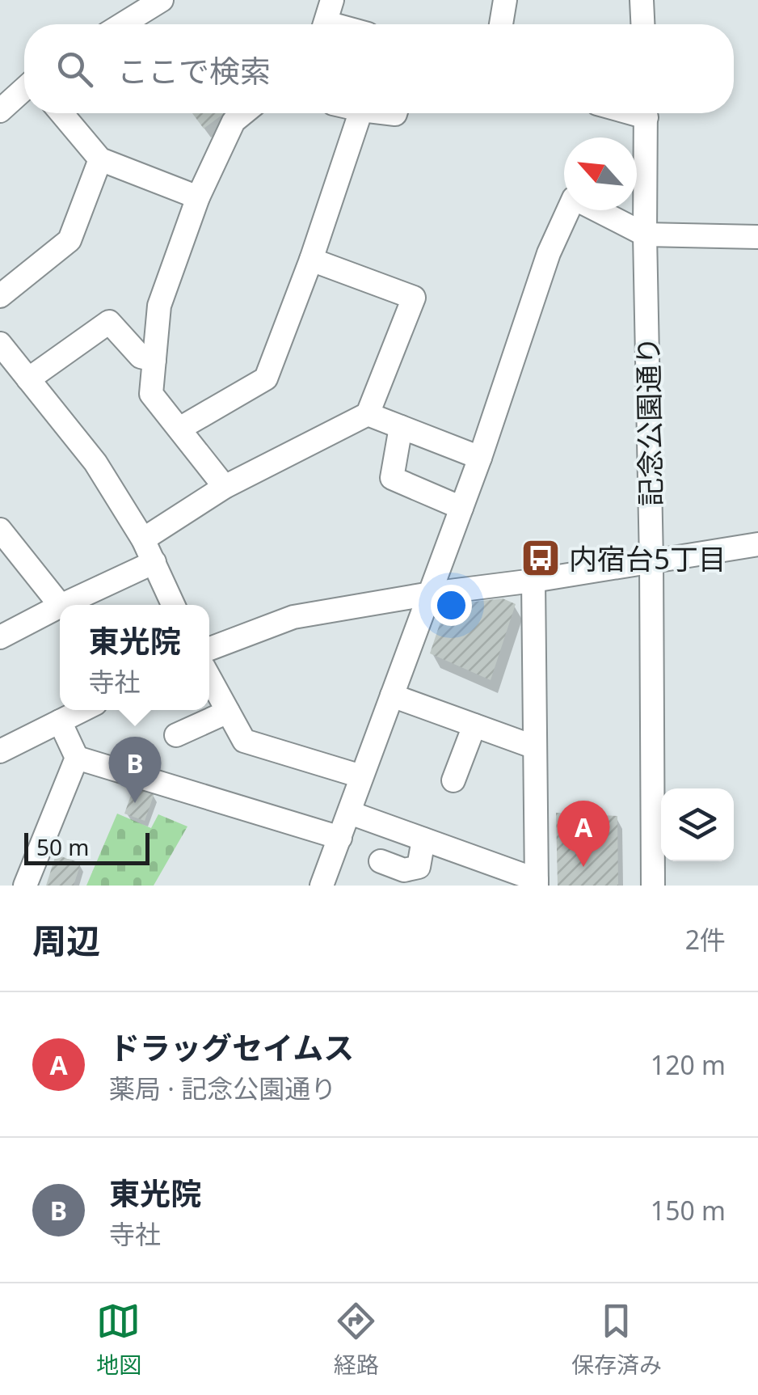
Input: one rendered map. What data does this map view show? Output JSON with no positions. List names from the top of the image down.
{
  "streets": {
    "street": ["記念公園通り"]
  },
  "places": {
    "bus stop": ["内宿台5丁目"]
  },
  "scale_bar": "50 m",
  "north": "top left",
  "page": {
    "search": "ここで検索",
    "popup": ["東光院", "寺社"],
    "pins": ["B", "A"],
    "scale": "50 m",
    "heading": ["周辺", "2件"],
    "list": [
      {
        "mark": "A",
        "name": "ドラッグセイムス",
        "note": "薬局 · 記念公園通り",
        "value": "120 m"
      },
      {
        "mark": "B",
        "name": "東光院",
        "note": "寺社",
        "value": "150 m"
      }
    ],
    "nav": ["地図", "経路", "保存済み"]
  }
}
